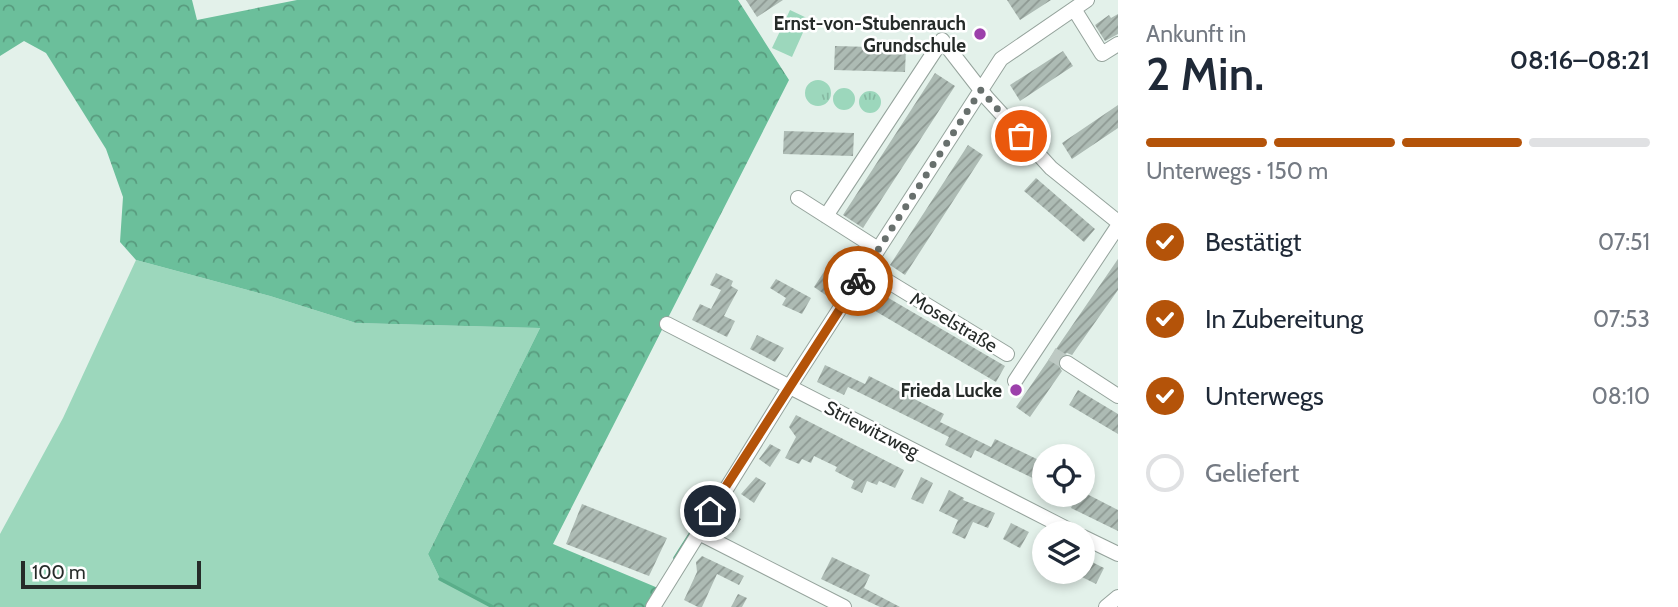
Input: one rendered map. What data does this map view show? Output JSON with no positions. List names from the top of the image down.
{
  "streets": {
    "street": ["Moselstraße", "Striewitzweg"]
  },
  "places": ["Ernst-von-Stubenrauch Grundschule", "Frieda Lucke"],
  "scale_bar": "100 m",
  "page": {
    "heading": ["2 Min.", "Ankunft in", "08:16–08:21"],
    "bar": "Unterwegs · 150 m",
    "list": [
      ["Bestätigt", "07:51"],
      ["In Zubereitung", "07:53"],
      ["Unterwegs", "08:10"],
      "Geliefert"
    ],
    "scale": "100 m"
  }
}
